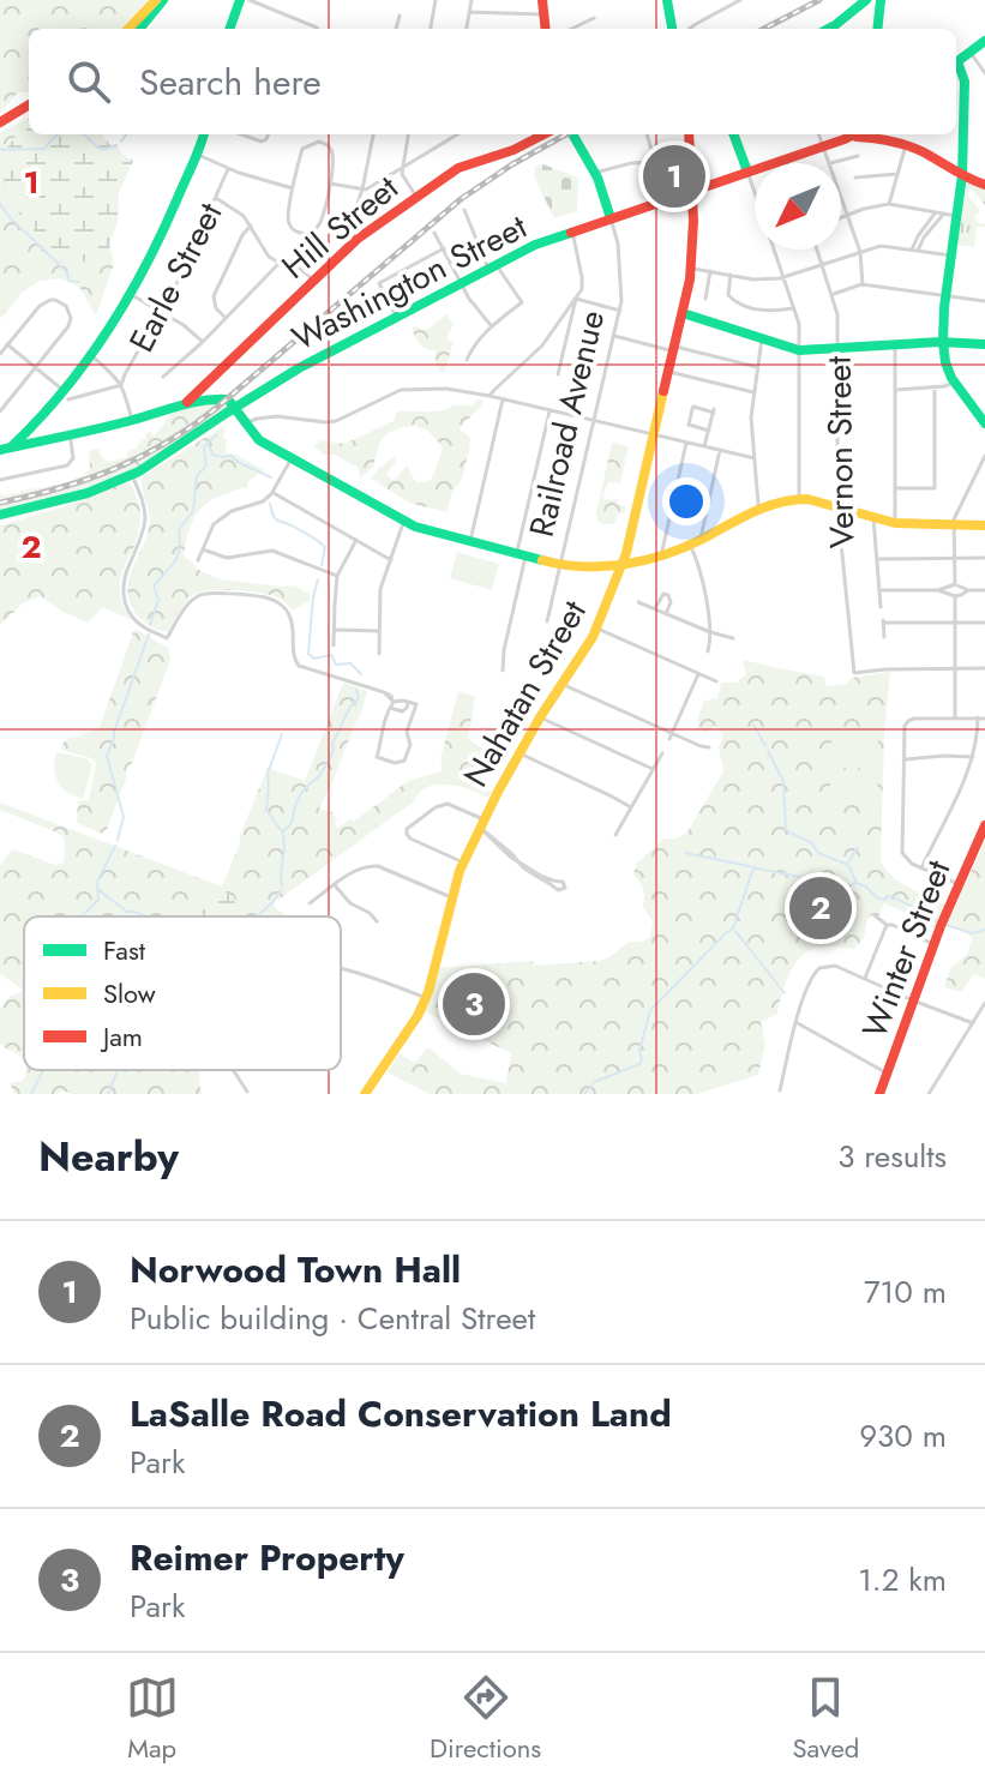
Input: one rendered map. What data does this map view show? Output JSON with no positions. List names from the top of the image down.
{
  "streets": {
    "street": [
      "Hill Street",
      "Earle Street",
      "Washington Street",
      "Railroad Avenue",
      "Vernon Street",
      "Nahatan Street",
      "Winter Street"
    ]
  },
  "crossings": [
    ["Washington Street", "Railroad Avenue"],
    ["Washington Street", "Nahatan Street"]
  ],
  "legend": ["Fast", "Slow", "Jam"],
  "north": "bottom left",
  "page": {
    "search": "Search here",
    "pins": ["1", "2", "3"],
    "heading": ["Nearby", "3 results"],
    "list": [
      {
        "mark": "1",
        "name": "Norwood Town Hall",
        "note": "Public building · Central Street",
        "value": "710 m"
      },
      {
        "mark": "2",
        "name": "LaSalle Road Conservation Land",
        "note": "Park",
        "value": "930 m"
      },
      {
        "mark": "3",
        "name": "Reimer Property",
        "note": "Park",
        "value": "1.2 km"
      }
    ],
    "nav": ["Map", "Directions", "Saved"]
  },
  "grid": {
    "rows": ["1", "2"]
  }
}
